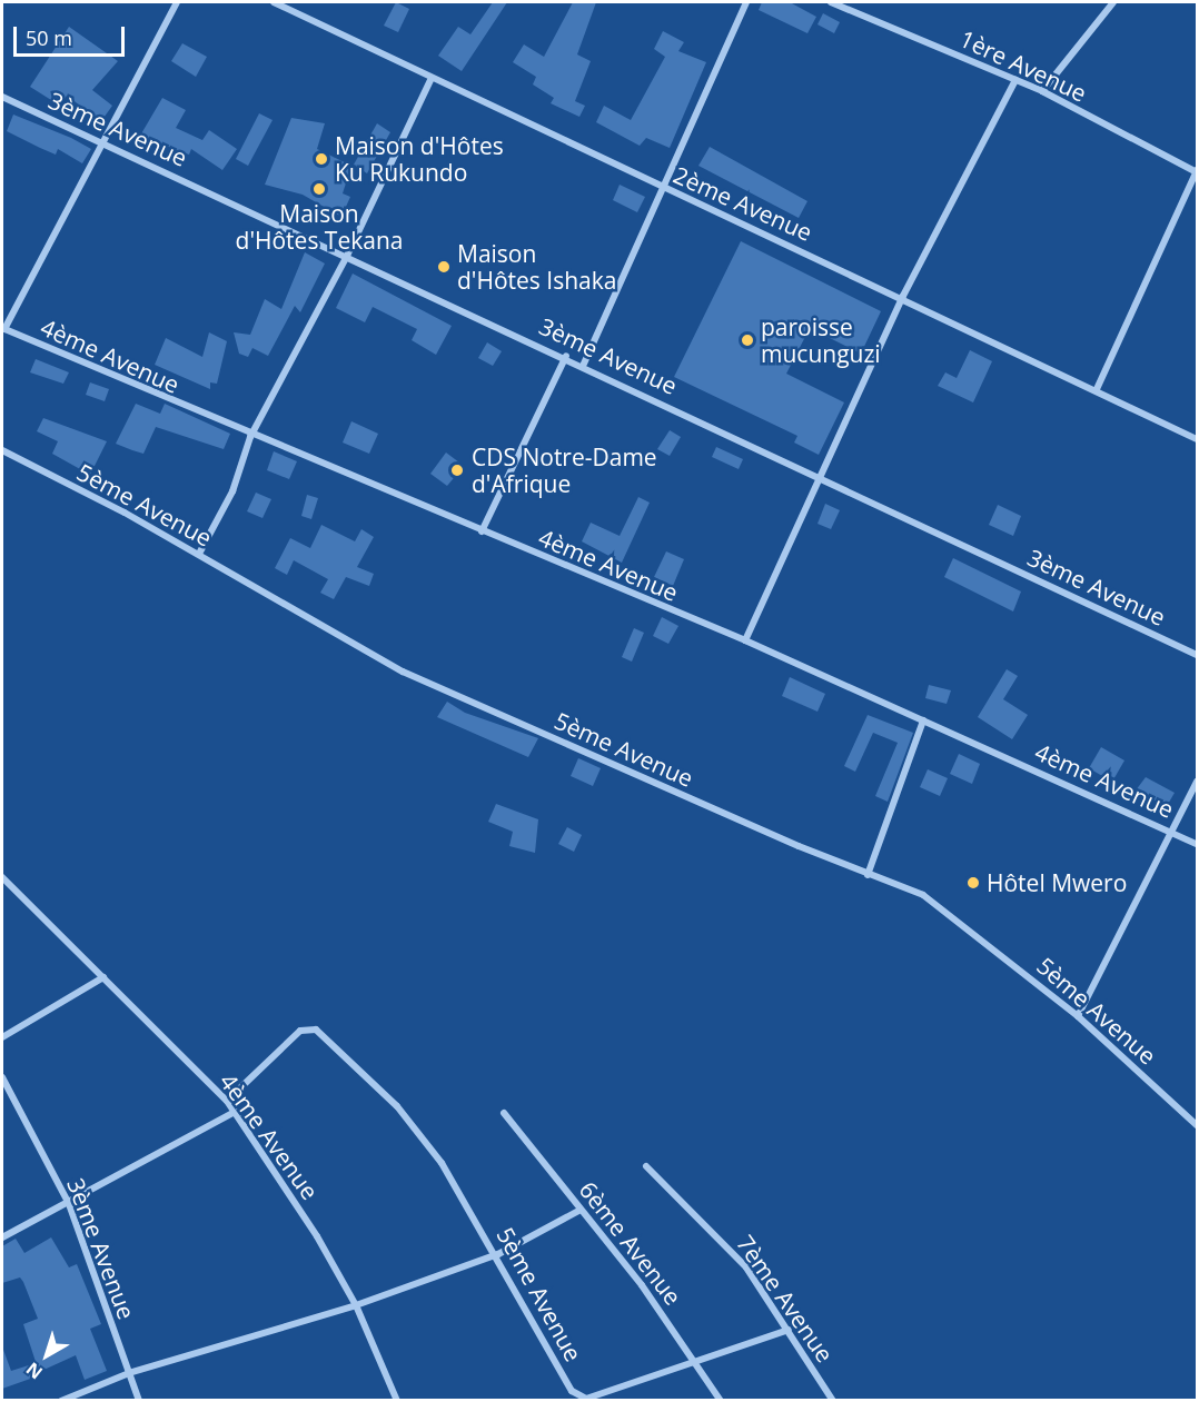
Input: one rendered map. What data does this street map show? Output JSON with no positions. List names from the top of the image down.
{
  "streets": {
    "street": [
      "1ère Avenue",
      "3ème Avenue",
      "2ème Avenue",
      "4ème Avenue",
      "5ème Avenue",
      "6ème Avenue",
      "7ème Avenue"
    ]
  },
  "crossings": [
    ["4ème Avenue", "5ème Avenue"]
  ],
  "places": [
    "Maison d'Hôtes Ku Rukundo",
    "Maison d'Hôtes Tekana",
    "Maison d'Hôtes Ishaka",
    "paroisse mucunguzi",
    "CDS Notre-Dame d'Afrique",
    "Hôtel Mwero"
  ],
  "scale_bar": "50 m",
  "north": "bottom left"
}
